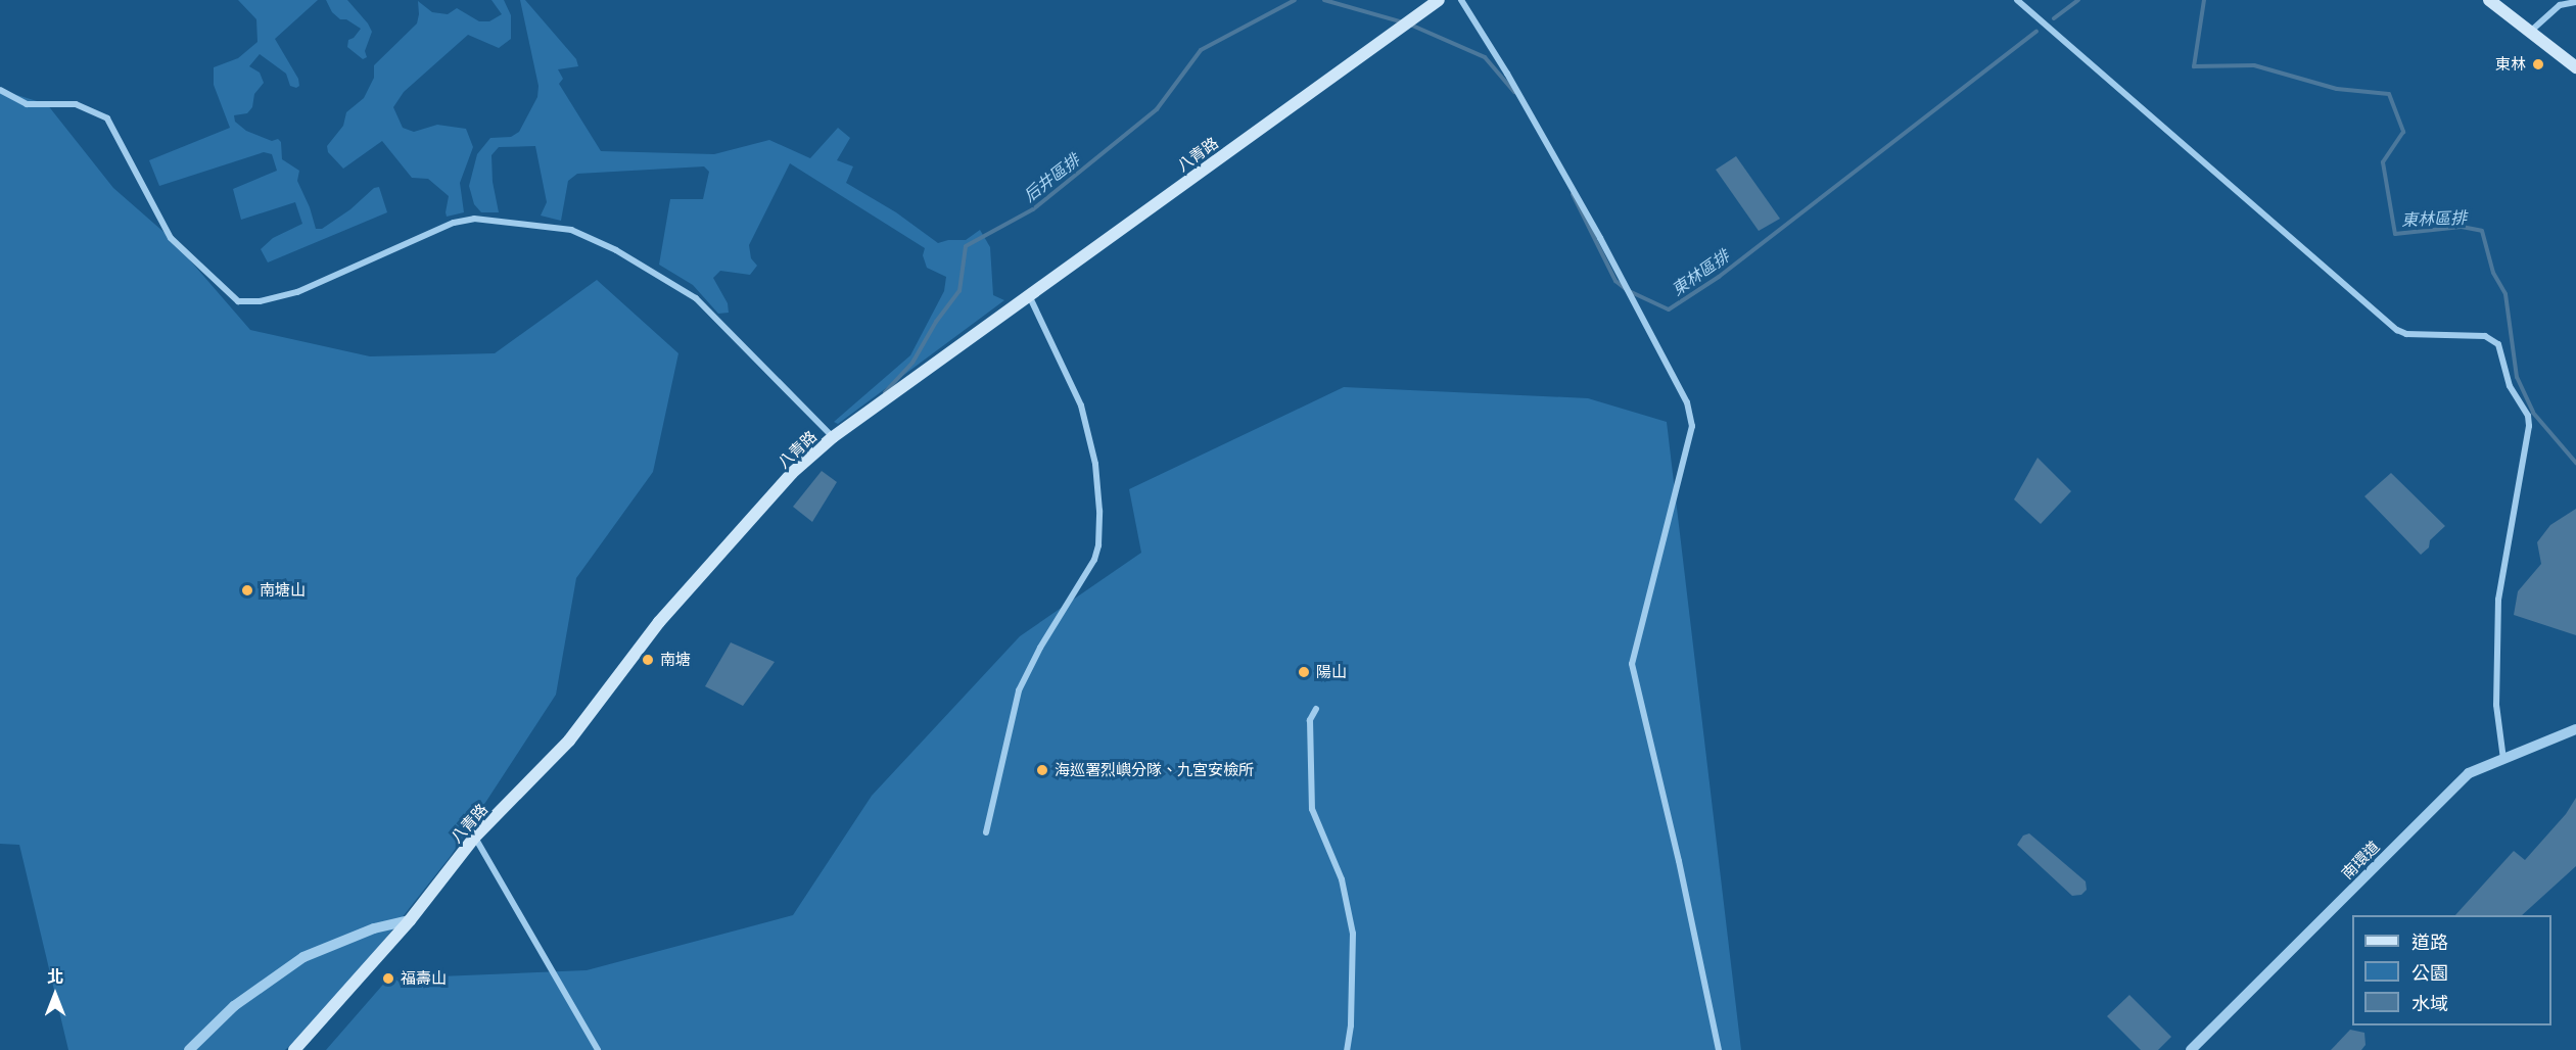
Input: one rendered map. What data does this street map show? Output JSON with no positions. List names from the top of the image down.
{
  "streets": {
    "main road": ["八青路"],
    "street": ["南環道"]
  },
  "water": ["后井區排", "東林區排"],
  "places": [
    "東林",
    "南塘山",
    "南塘",
    "陽山",
    "海巡署烈嶼分隊、九宮安檢所",
    "福壽山"
  ],
  "legend": ["道路", "公園", "水域"],
  "north": "top"
}
